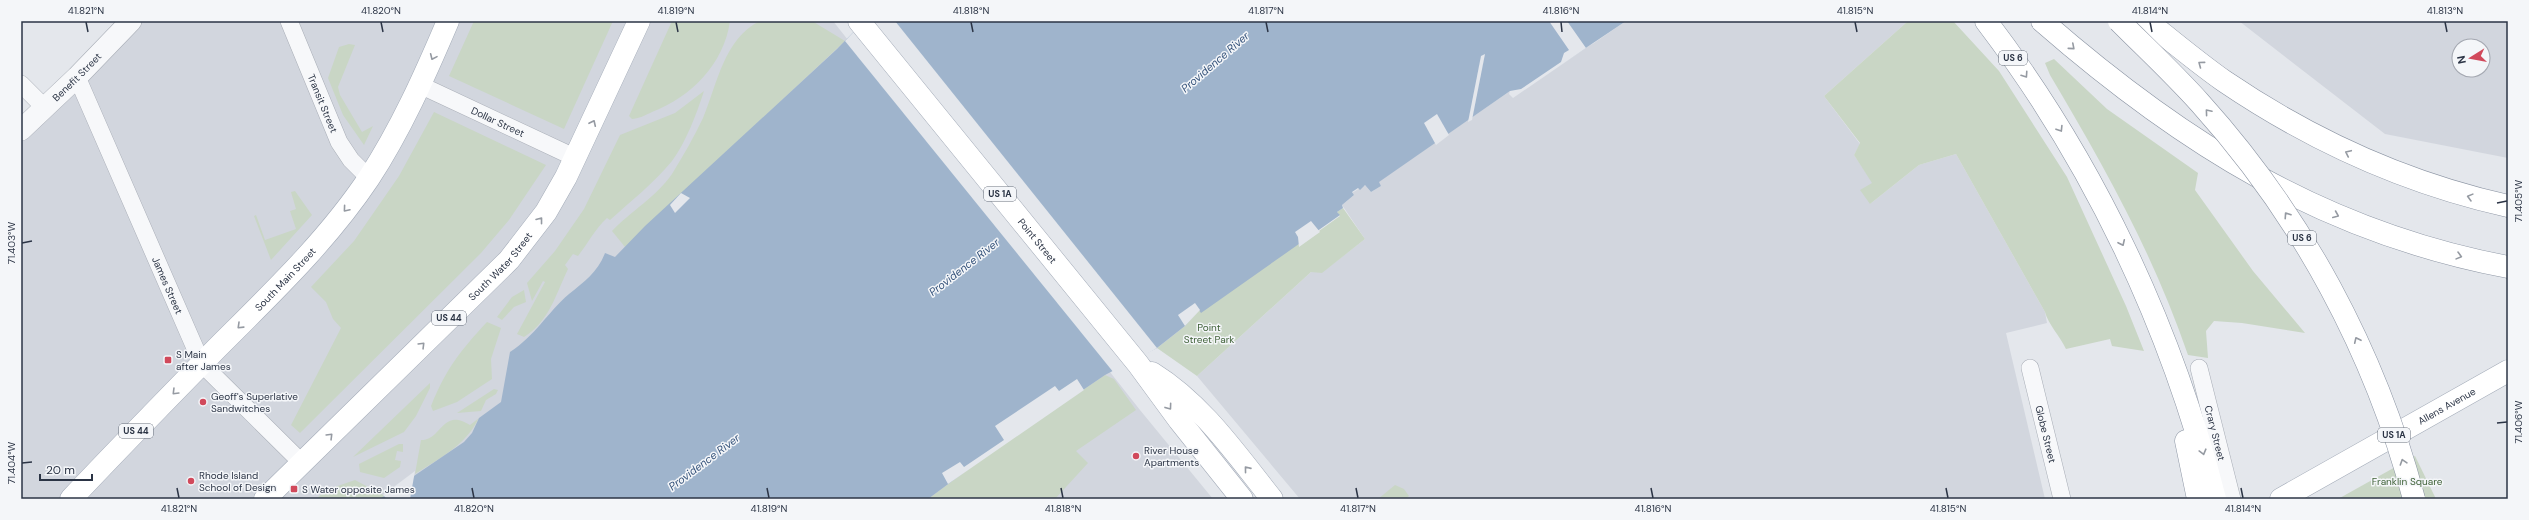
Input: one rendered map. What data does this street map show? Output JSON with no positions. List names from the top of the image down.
{
  "streets": {
    "main road": [
      "US 6",
      "US 1A",
      "Point Street",
      "South Water Street",
      "South Main Street",
      "US 44",
      "Allens Avenue"
    ],
    "street": [
      "Benefit Street",
      "Transit Street",
      "Dollar Street",
      "James Street",
      "Crary Street",
      "Globe Street"
    ]
  },
  "crossings": [
    ["Benefit Street", "James Street"],
    ["Transit Street", "South Main Street"],
    ["Dollar Street", "South Water Street"],
    ["Dollar Street", "South Main Street"],
    ["South Water Street", "James Street"],
    ["South Main Street", "James Street"]
  ],
  "one_way": ["South Water Street", "South Main Street"],
  "water": ["Providence River"],
  "parks": ["Point Street Park", "Franklin Square"],
  "places": {
    "transit": ["S Main after James", "S Water opposite James"],
    "other": ["Geoff's Superlative Sandwitches", "River House Apartments", "Rhode Island School of Design"]
  },
  "scale_bar": "20 m",
  "north": "left",
  "coordinates": [
    "41.821°N",
    "41.820°N",
    "41.819°N",
    "41.818°N",
    "41.817°N",
    "41.816°N",
    "41.815°N",
    "41.814°N",
    "41.813°N",
    "71.405°W",
    "71.403°W",
    "71.406°W",
    "71.404°W"
  ]
}
